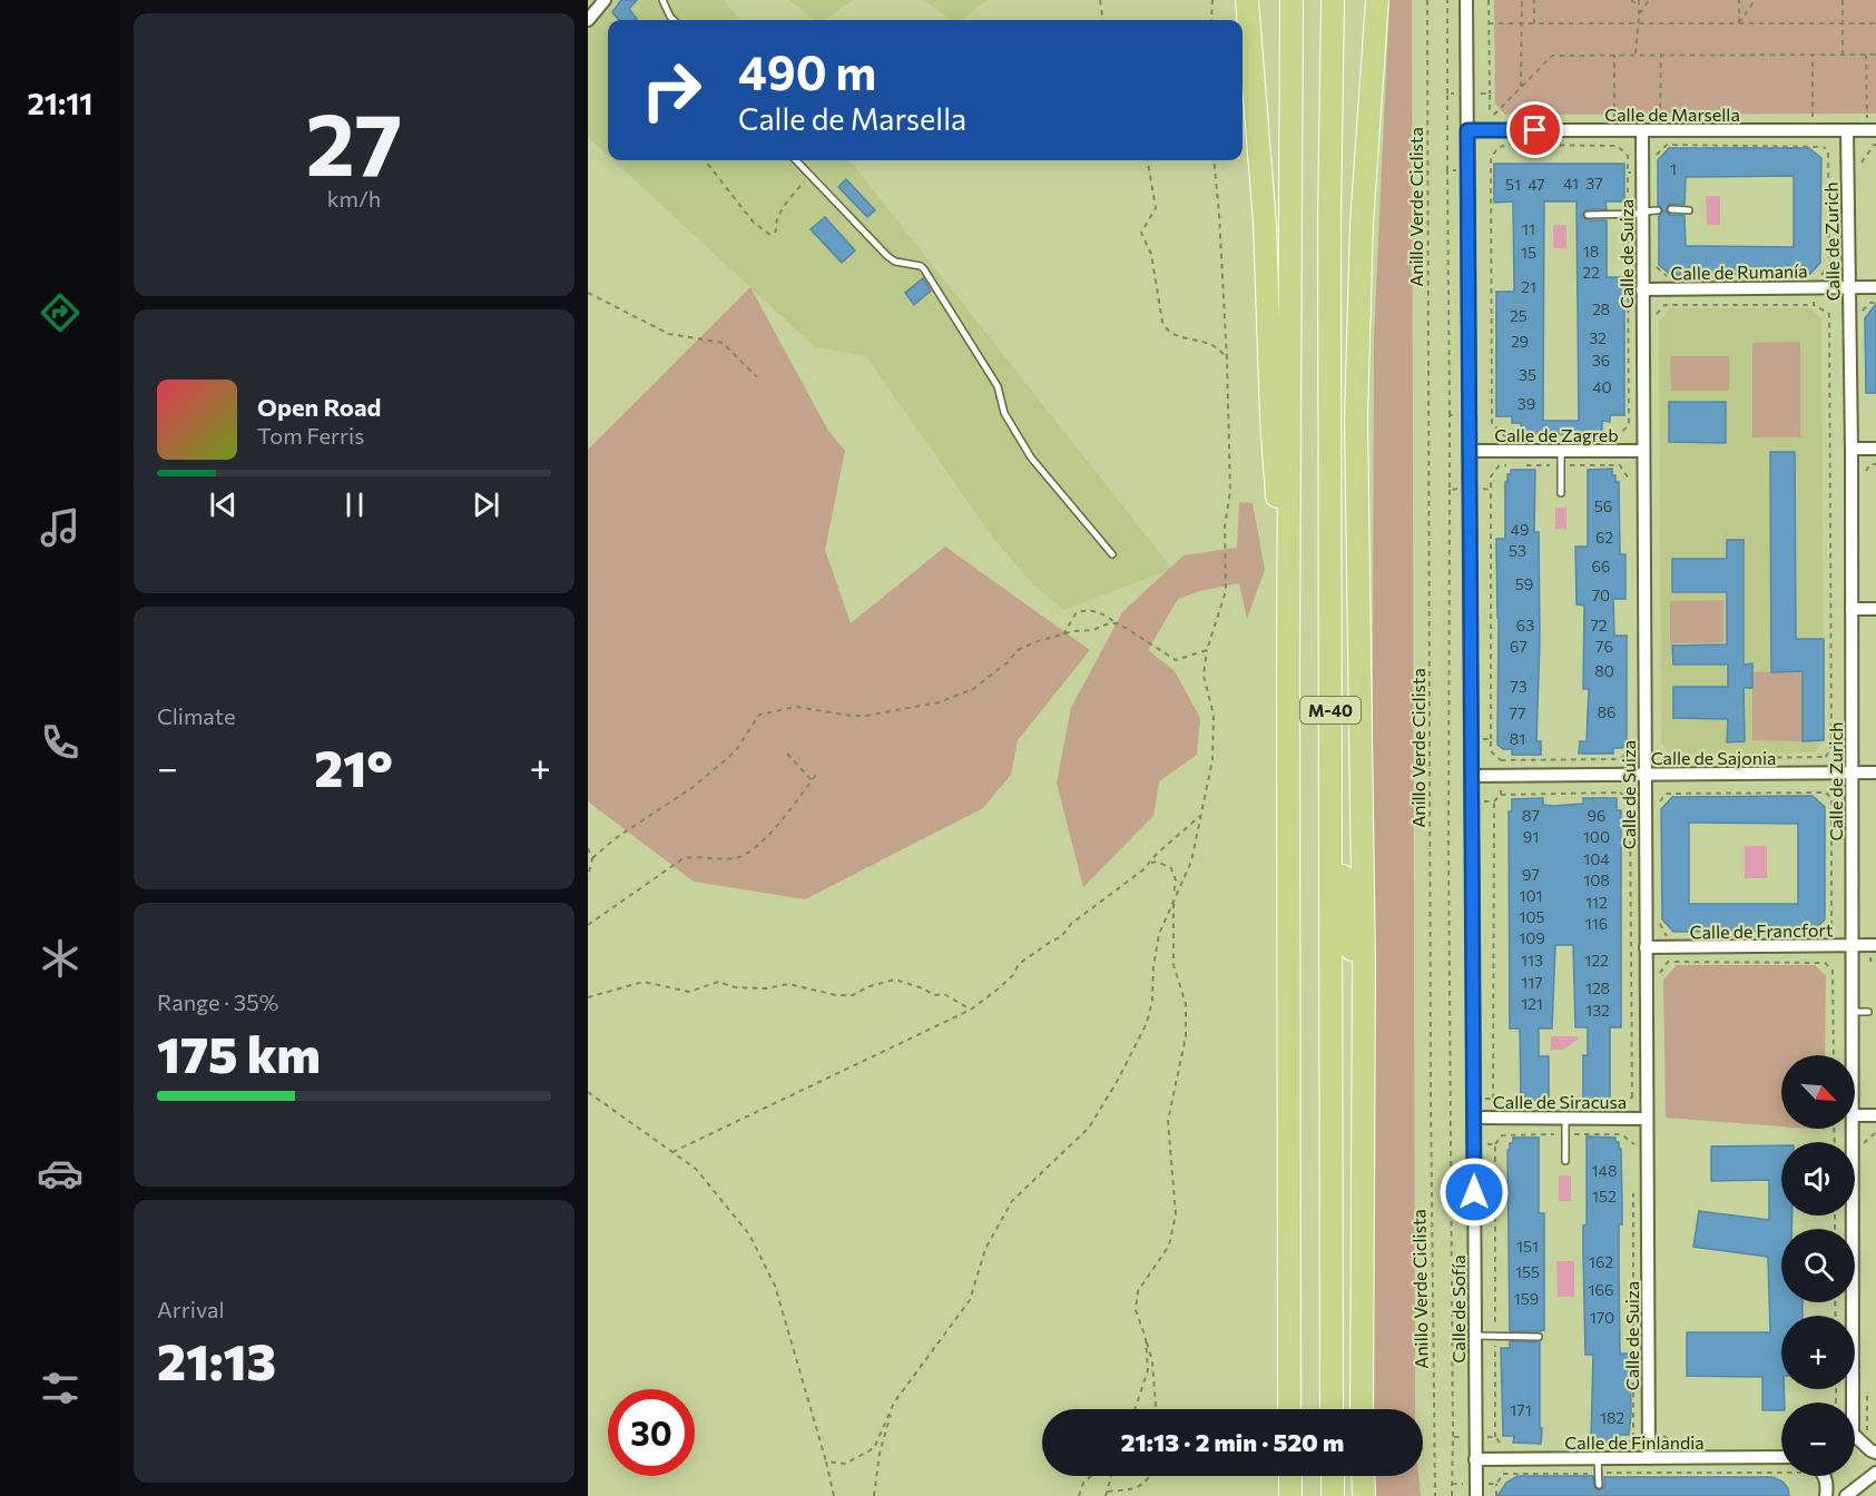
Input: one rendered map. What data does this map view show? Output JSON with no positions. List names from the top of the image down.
{
  "streets": {
    "highway": ["M-40"],
    "street": [
      "Calle de Marsella",
      "Calle de Zurich",
      "Calle de Suiza",
      "Calle de Rumanía",
      "Calle de Zagreb",
      "Calle de Sajonia",
      "Calle de Francfort",
      "Calle de Siracusa",
      "Calle de Sofía",
      "Calle de Finlandia"
    ],
    "path": ["Anillo Verde Ciclista"]
  },
  "crossings": [
    ["Calle de Marsella", "Calle de Zurich"],
    ["Calle de Marsella", "Calle de Suiza"],
    ["Calle de Marsella", "Calle de Sofía"],
    ["Calle de Zurich", "Calle de Rumanía"],
    ["Calle de Zurich", "Calle de Sajonia"],
    ["Calle de Zurich", "Calle de Francfort"],
    ["Calle de Suiza", "Calle de Rumanía"],
    ["Calle de Suiza", "Calle de Zagreb"],
    ["Calle de Suiza", "Calle de Sajonia"],
    ["Calle de Suiza", "Calle de Francfort"],
    ["Calle de Suiza", "Calle de Siracusa"],
    ["Calle de Suiza", "Calle de Finlandia"],
    ["Calle de Zagreb", "Calle de Sofía"],
    ["Calle de Sajonia", "Calle de Sofía"],
    ["Calle de Siracusa", "Calle de Sofía"],
    ["Calle de Sofía", "Calle de Finlandia"]
  ],
  "house_numbers": [
    "1",
    "41",
    "37",
    "51",
    "47",
    "11",
    "18",
    "15",
    "22",
    "21",
    "28",
    "25",
    "32",
    "29",
    "36",
    "35",
    "40",
    "39",
    "56",
    "49",
    "62",
    "53",
    "66",
    "59",
    "70",
    "63",
    "72",
    "67",
    "76",
    "80",
    "73",
    "86",
    "77",
    "81",
    "87",
    "96",
    "91",
    "100",
    "104",
    "97",
    "108",
    "101",
    "112",
    "105",
    "116",
    "109",
    "113",
    "122",
    "117",
    "128",
    "121",
    "132",
    "148",
    "152",
    "151",
    "162",
    "155",
    "166",
    "159",
    "170",
    "171",
    "182"
  ],
  "north": "bottom right",
  "page": {
    "tabs": "21:11",
    "tile": [
      ["27", "km/h"],
      "Climate",
      ["Range · 35%", "175 km"],
      ["Arrival", "21:13"]
    ],
    "turn": ["490 m", "Calle de Marsella"],
    "song": ["Open Road", "Tom Ferris"],
    "heat": ["−", "21°", "+"],
    "map_buttons": ["+", "−"],
    "limit": "30",
    "trip": "21:13 · 2 min · 520 m"
  }
}
